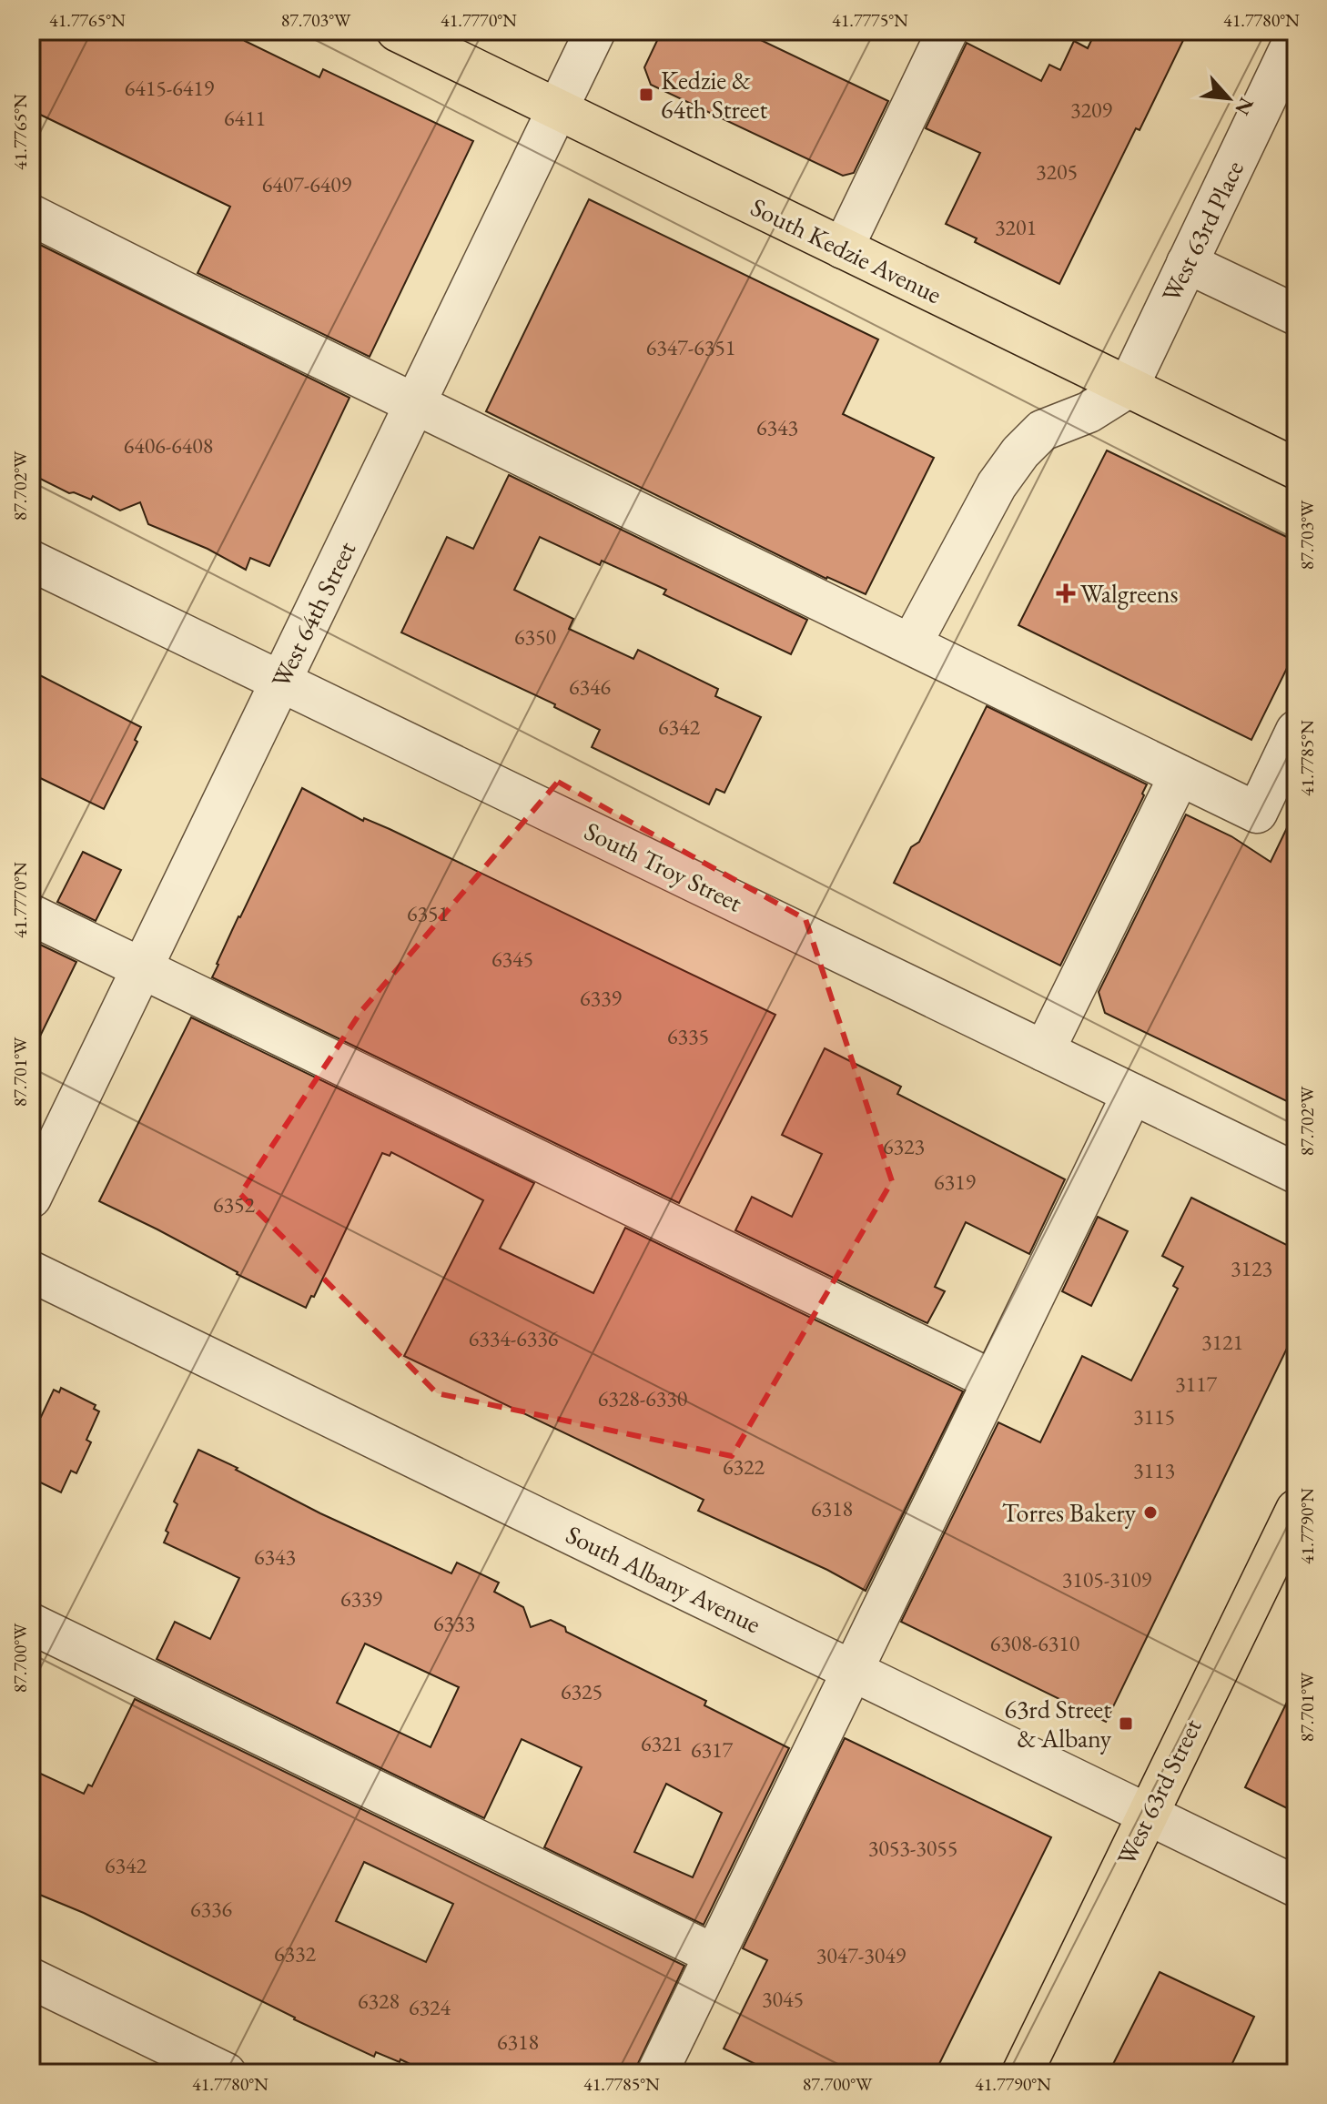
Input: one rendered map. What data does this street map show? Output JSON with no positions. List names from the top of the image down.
{
  "streets": {
    "main road": ["South Kedzie Avenue", "West 63rd Street"],
    "street": [
      "West 63rd Place",
      "West 64th Street",
      "South Troy Street",
      "South Albany Avenue"
    ]
  },
  "crossings": [
    ["West 63rd Place", "South Kedzie Avenue"],
    ["South Kedzie Avenue", "West 64th Street"],
    ["West 64th Street", "South Troy Street"],
    ["South Albany Avenue", "West 63rd Street"]
  ],
  "places": {
    "transit": ["Kedzie & 64th Street", "63rd Street & Albany"],
    "health": ["Walgreens"],
    "other": ["Torres Bakery"]
  },
  "house_numbers": [
    "6415-6419",
    "3209",
    "6411",
    "3205",
    "6407-6409",
    "3201",
    "6347-6351",
    "6343",
    "6406-6408",
    "6350",
    "6346",
    "6342",
    "6351",
    "6345",
    "6339",
    "6335",
    "6323",
    "6319",
    "6352",
    "3123",
    "6334-6336",
    "3121",
    "3117",
    "6328-6330",
    "3115",
    "6322",
    "3113",
    "6318",
    "6343",
    "3105-3109",
    "6339",
    "6333",
    "6308-6310",
    "6325",
    "6321",
    "6317",
    "3053-3055",
    "6342",
    "6336",
    "6332",
    "3047-3049",
    "3045",
    "6328",
    "6324",
    "6318"
  ],
  "north": "bottom right",
  "coordinates": [
    "41.7765°N",
    "87.703°W",
    "41.7770°N",
    "41.7775°N",
    "41.7780°N",
    "87.702°W",
    "41.7785°N",
    "87.701°W",
    "41.7790°N",
    "87.700°W"
  ]
}
